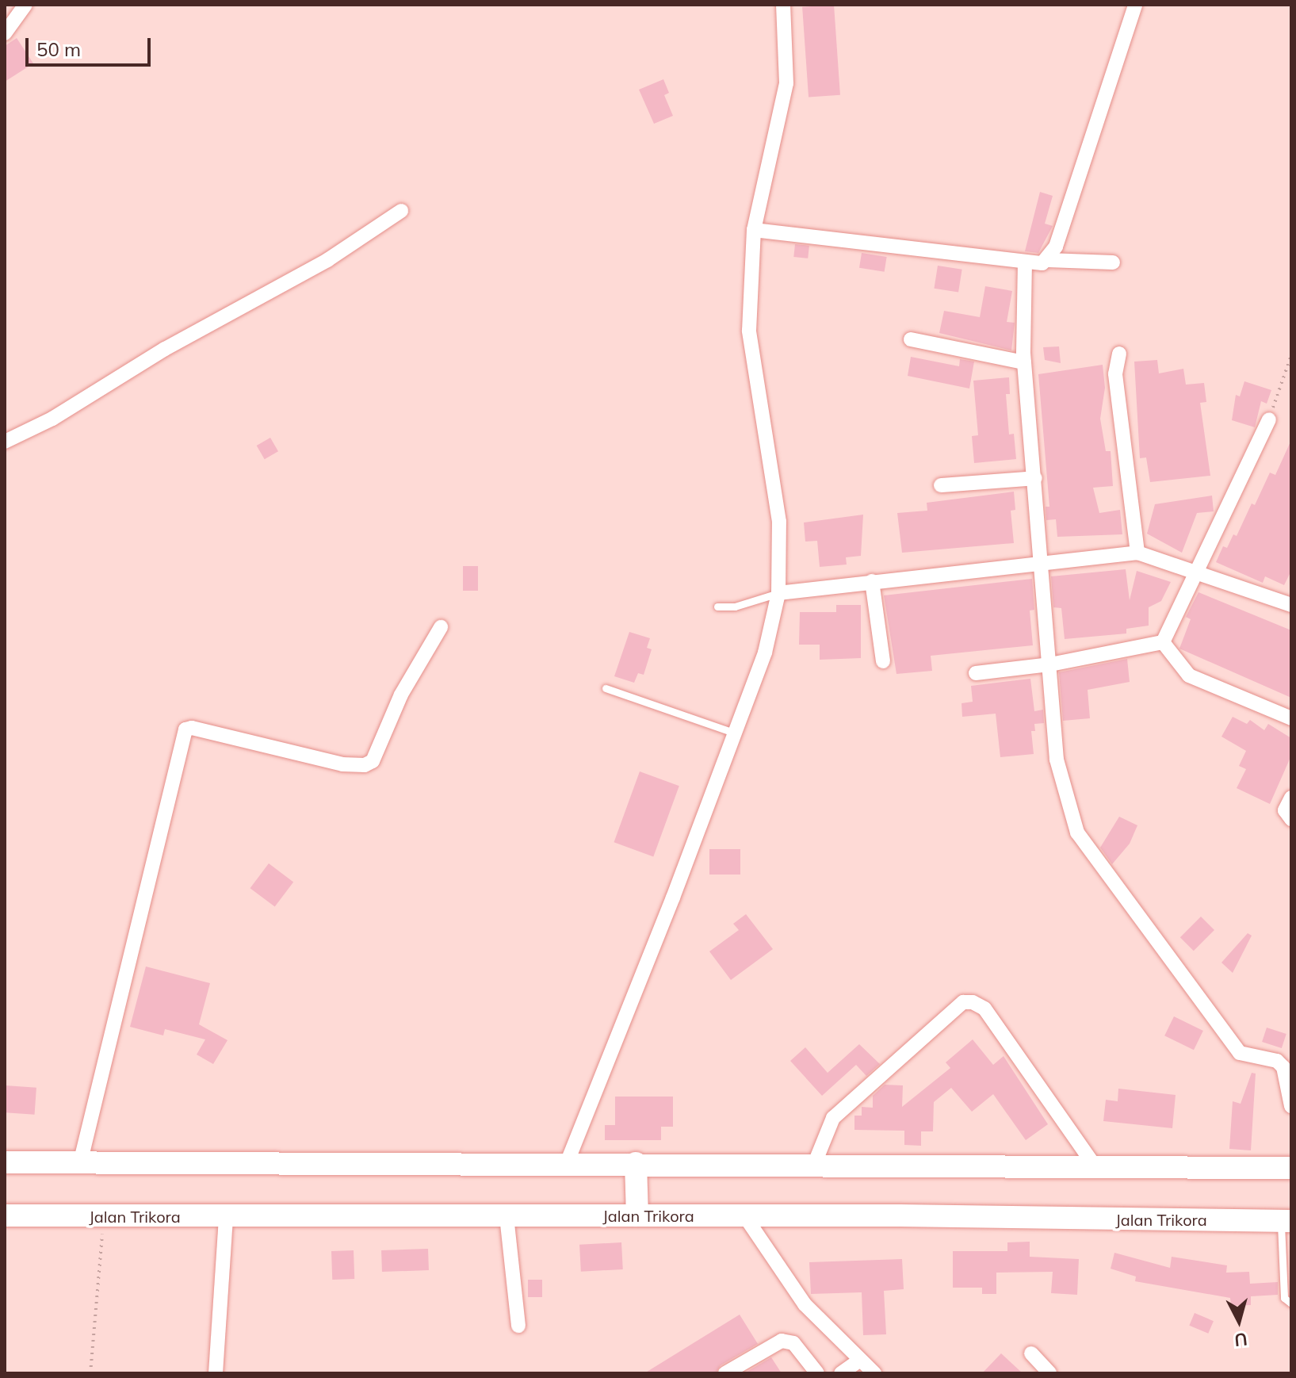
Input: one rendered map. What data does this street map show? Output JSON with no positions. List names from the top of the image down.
{
  "streets": {
    "main road": ["Jalan Trikora"]
  },
  "scale_bar": "50 m",
  "north": "bottom"
}
